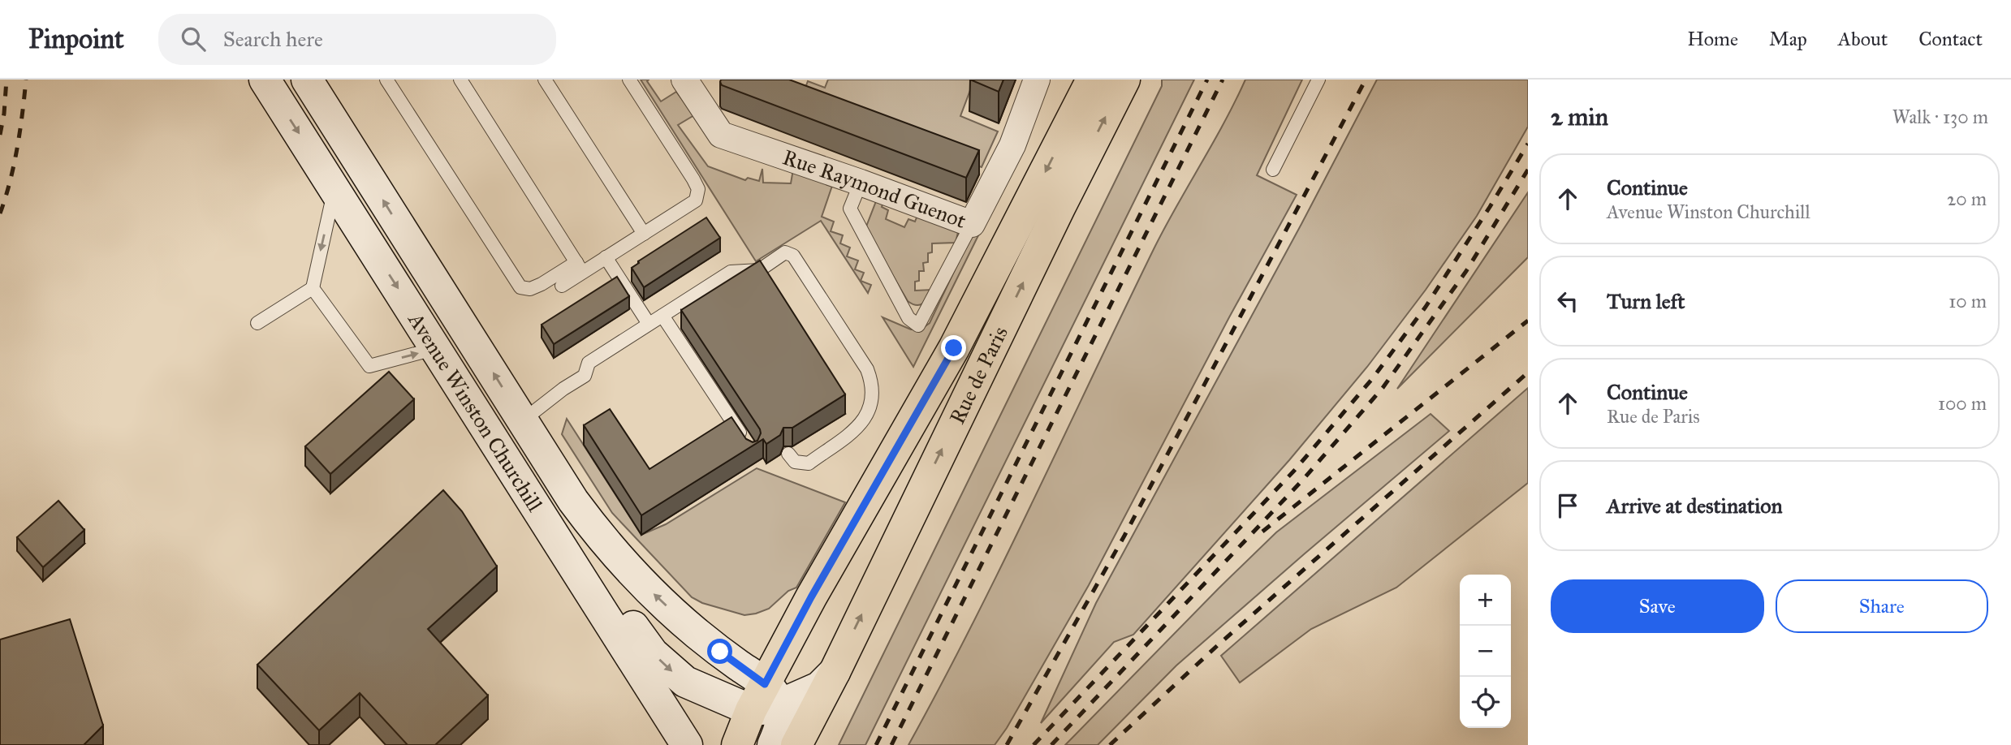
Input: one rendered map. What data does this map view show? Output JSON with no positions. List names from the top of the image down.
{
  "streets": {
    "main road": ["Rue de Paris", "Avenue Winston Churchill"],
    "street": ["Rue Raymond Guenot"]
  },
  "crossings": [
    ["Rue de Paris", "Avenue Winston Churchill"]
  ],
  "page": {
    "header": "Pinpoint",
    "search": "Search here",
    "nav": [
      "Home",
      "Map",
      "About",
      "Contact"
    ],
    "heading": ["2 min", "Walk · 130 m"],
    "list": [
      ["Continue", "Avenue Winston Churchill", "20 m"],
      ["Turn left", "10 m"],
      ["Continue", "Rue de Paris", "100 m"],
      "Arrive at destination"
    ],
    "buttons": ["Save", "Share"],
    "map_buttons": ["+", "−"]
  }
}
